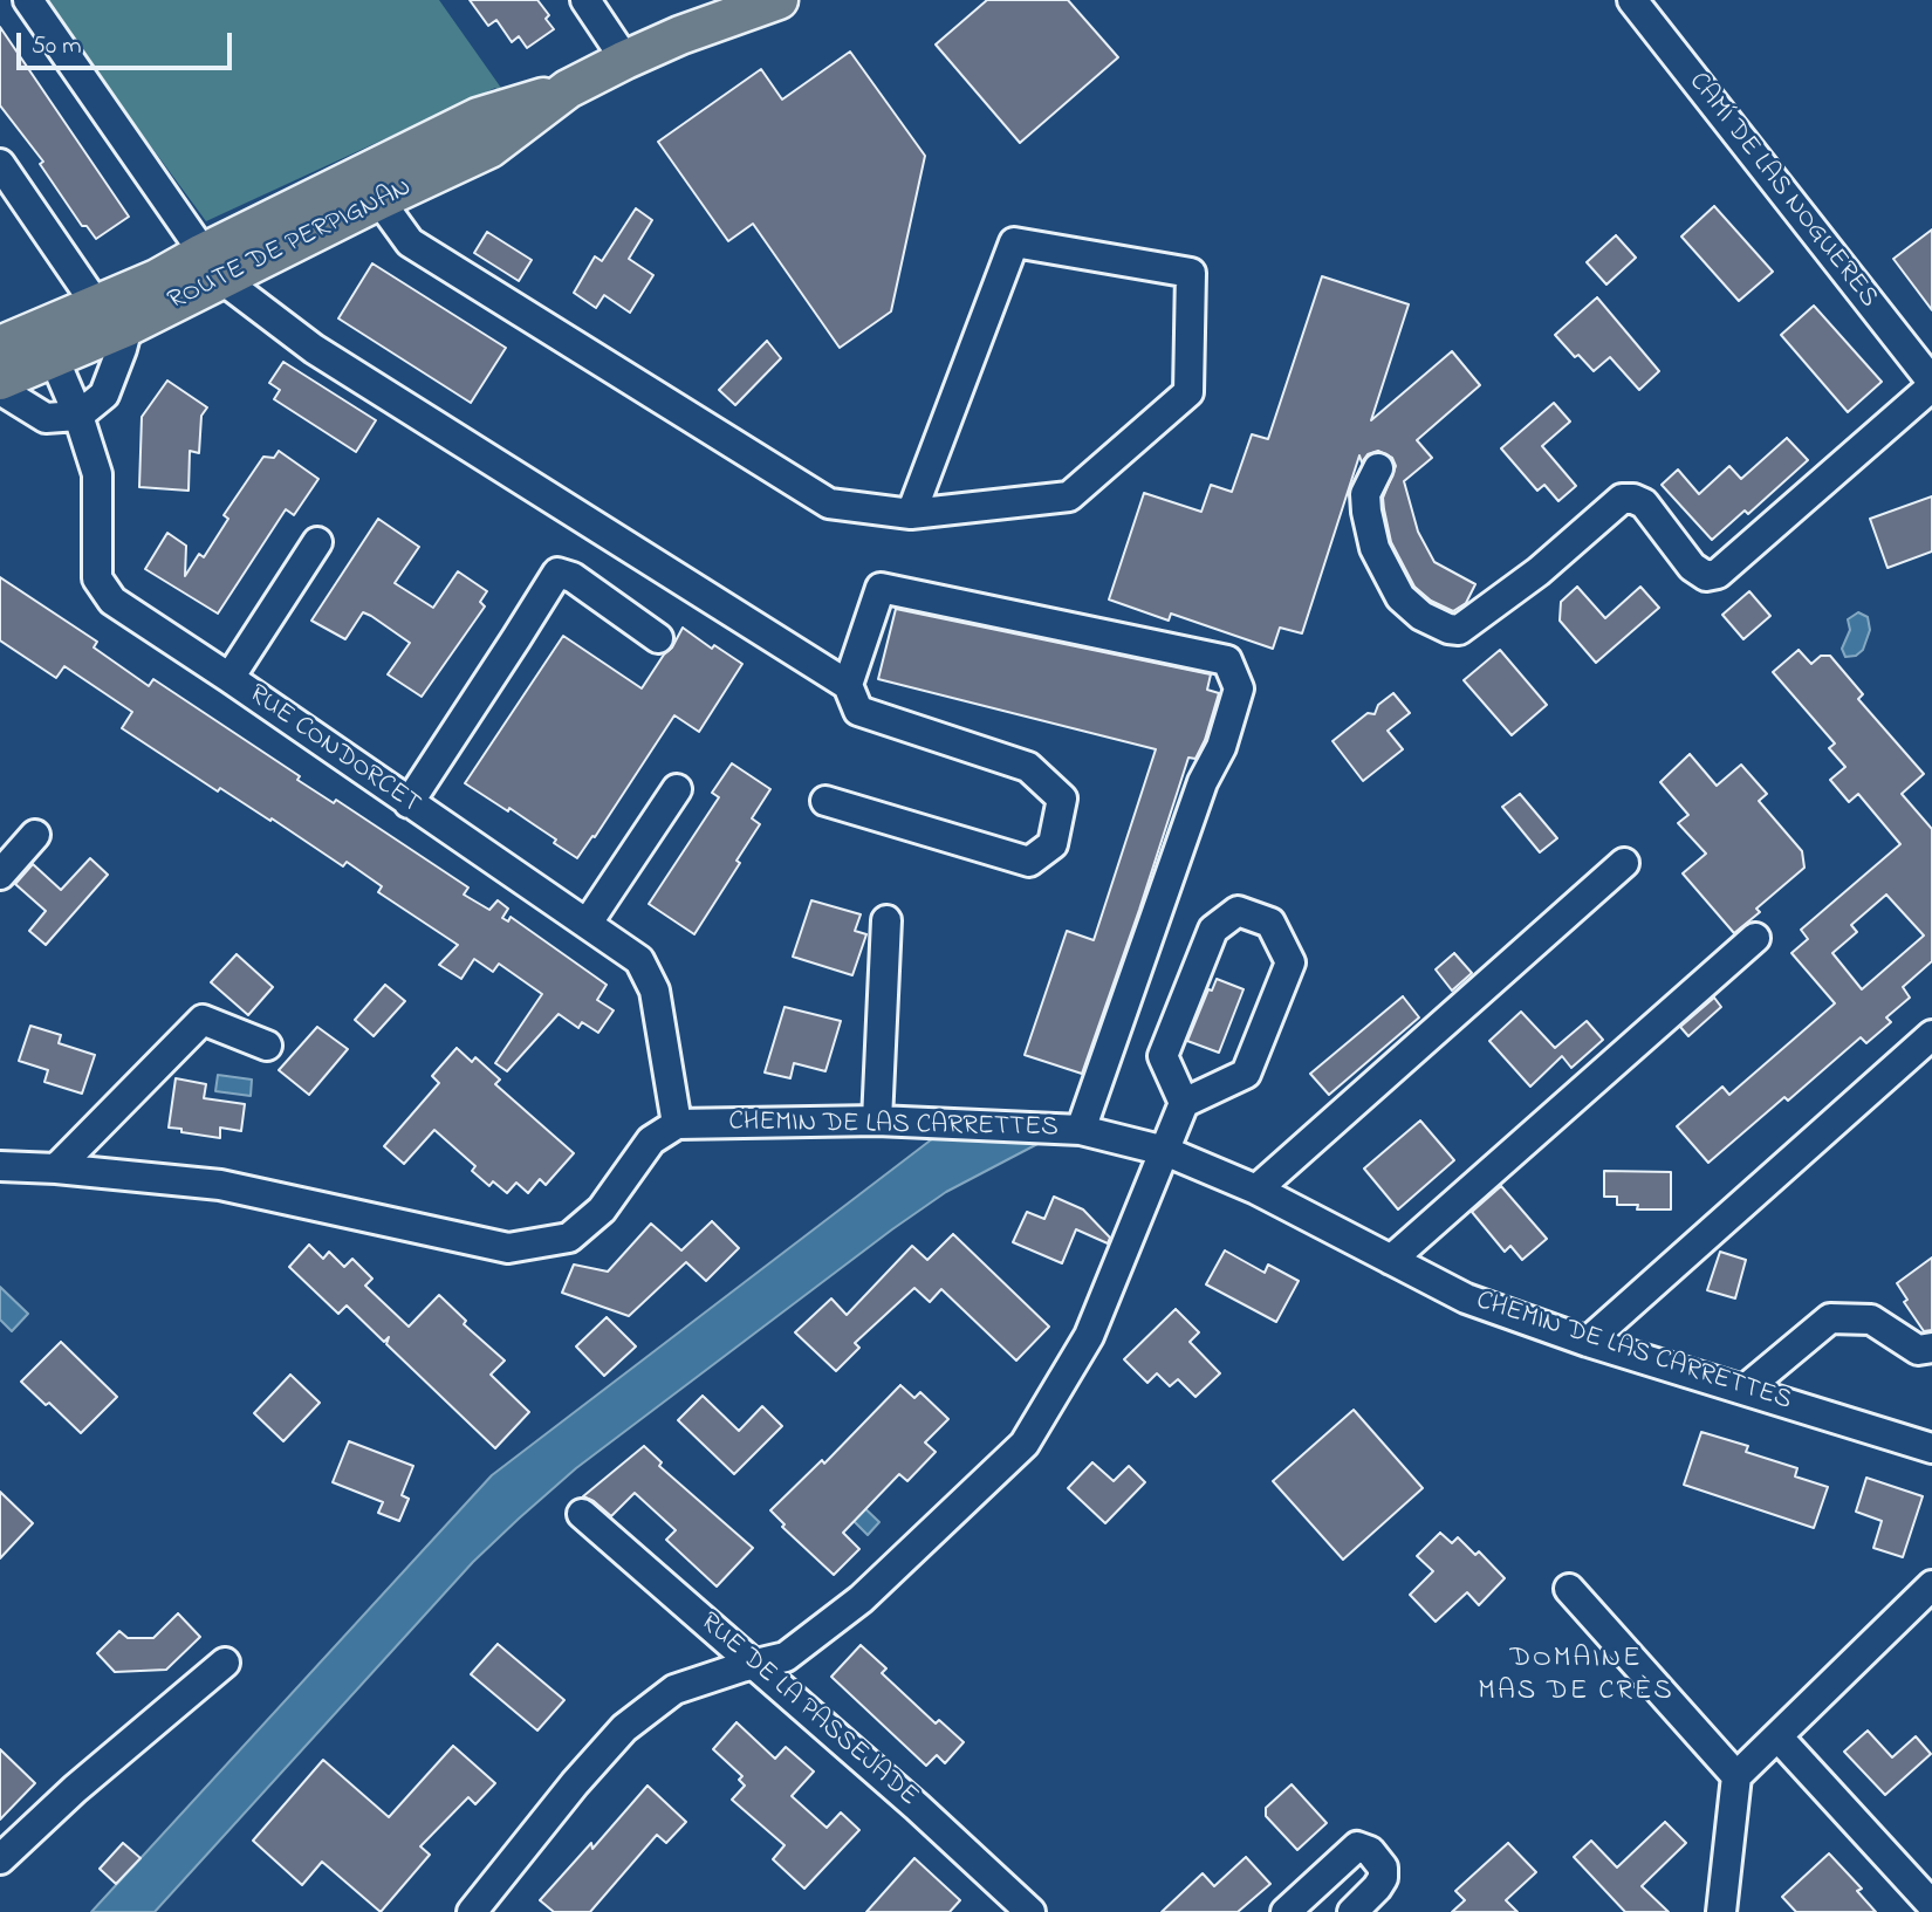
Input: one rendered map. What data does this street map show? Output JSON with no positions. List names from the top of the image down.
{
  "streets": {
    "main road": ["ROUTE DE PERPIGNAN"],
    "street": [
      "CAMÍ DE LAS NOGUERES",
      "RUE CONDORCET",
      "CHEMIN DE LAS CARRETTES",
      "RUE DE LA PASSEJADE"
    ]
  },
  "crossings": [
    ["ROUTE DE PERPIGNAN", "RUE CONDORCET"],
    ["RUE CONDORCET", "CHEMIN DE LAS CARRETTES"]
  ],
  "districts": ["DOMAINE MAS DE CRÈS"],
  "scale_bar": "50 m"
}
